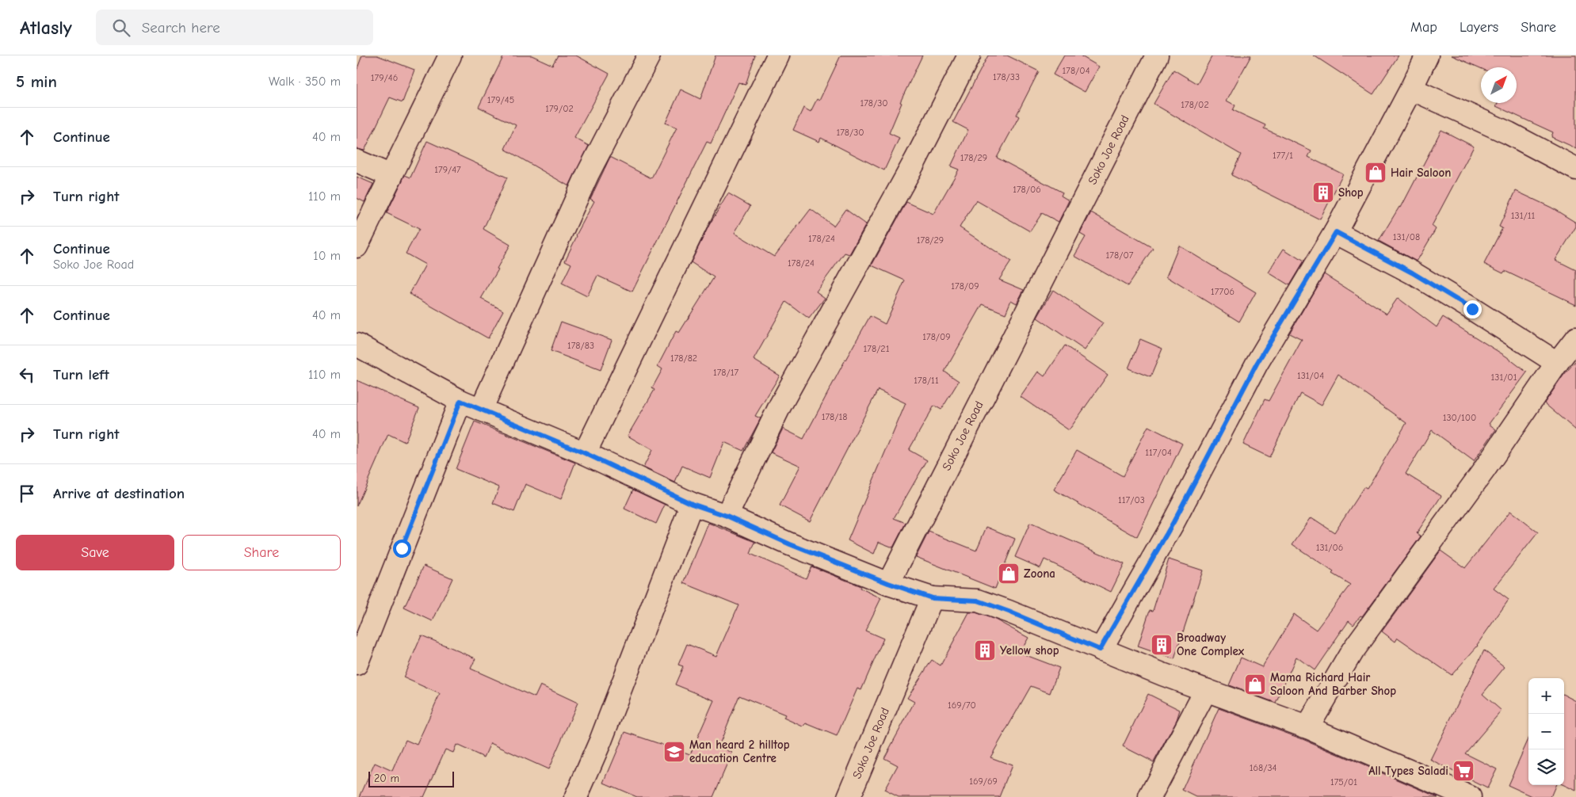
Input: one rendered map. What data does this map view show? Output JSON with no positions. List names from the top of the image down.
{
  "streets": {
    "street": ["Soko Joe Road"]
  },
  "places": {
    "shop": ["Hair Saloon", "Zoona", "Mama Richard Hair Saloon And Barber Shop"],
    "building": ["Shop", "Broadway One Complex", "Yellow shop"],
    "school or university": ["Man heard 2 hilltop education Centre"],
    "supermarket": ["All Types Saladi"]
  },
  "house_numbers": [
    "178/04",
    "178/33",
    "179/46",
    "179/45",
    "178/30",
    "178/02",
    "179/02",
    "178/30",
    "177/1",
    "178/29",
    "179/47",
    "178/06",
    "131/11",
    "131/08",
    "178/24",
    "178/29",
    "178/07",
    "178/24",
    "178/09",
    "17706",
    "178/09",
    "178/83",
    "178/21",
    "178/82",
    "178/17",
    "131/04",
    "131/01",
    "178/11",
    "178/18",
    "130/100",
    "117/04",
    "117/03",
    "131/06",
    "169/70",
    "168/34",
    "169/69",
    "175/01"
  ],
  "scale_bar": "20 m",
  "north": "top right",
  "page": {
    "header": "Atlasly",
    "search": "Search here",
    "nav": ["Map", "Layers", "Share"],
    "heading": ["5 min", "Walk · 350 m"],
    "list": [
      ["Continue", "40 m"],
      ["Turn right", "110 m"],
      ["Continue", "Soko Joe Road", "10 m"],
      ["Continue", "40 m"],
      ["Turn left", "110 m"],
      ["Turn right", "40 m"],
      "Arrive at destination"
    ],
    "buttons": ["Save", "Share"],
    "map_buttons": ["+", "−"],
    "scale": "20 m"
  }
}
